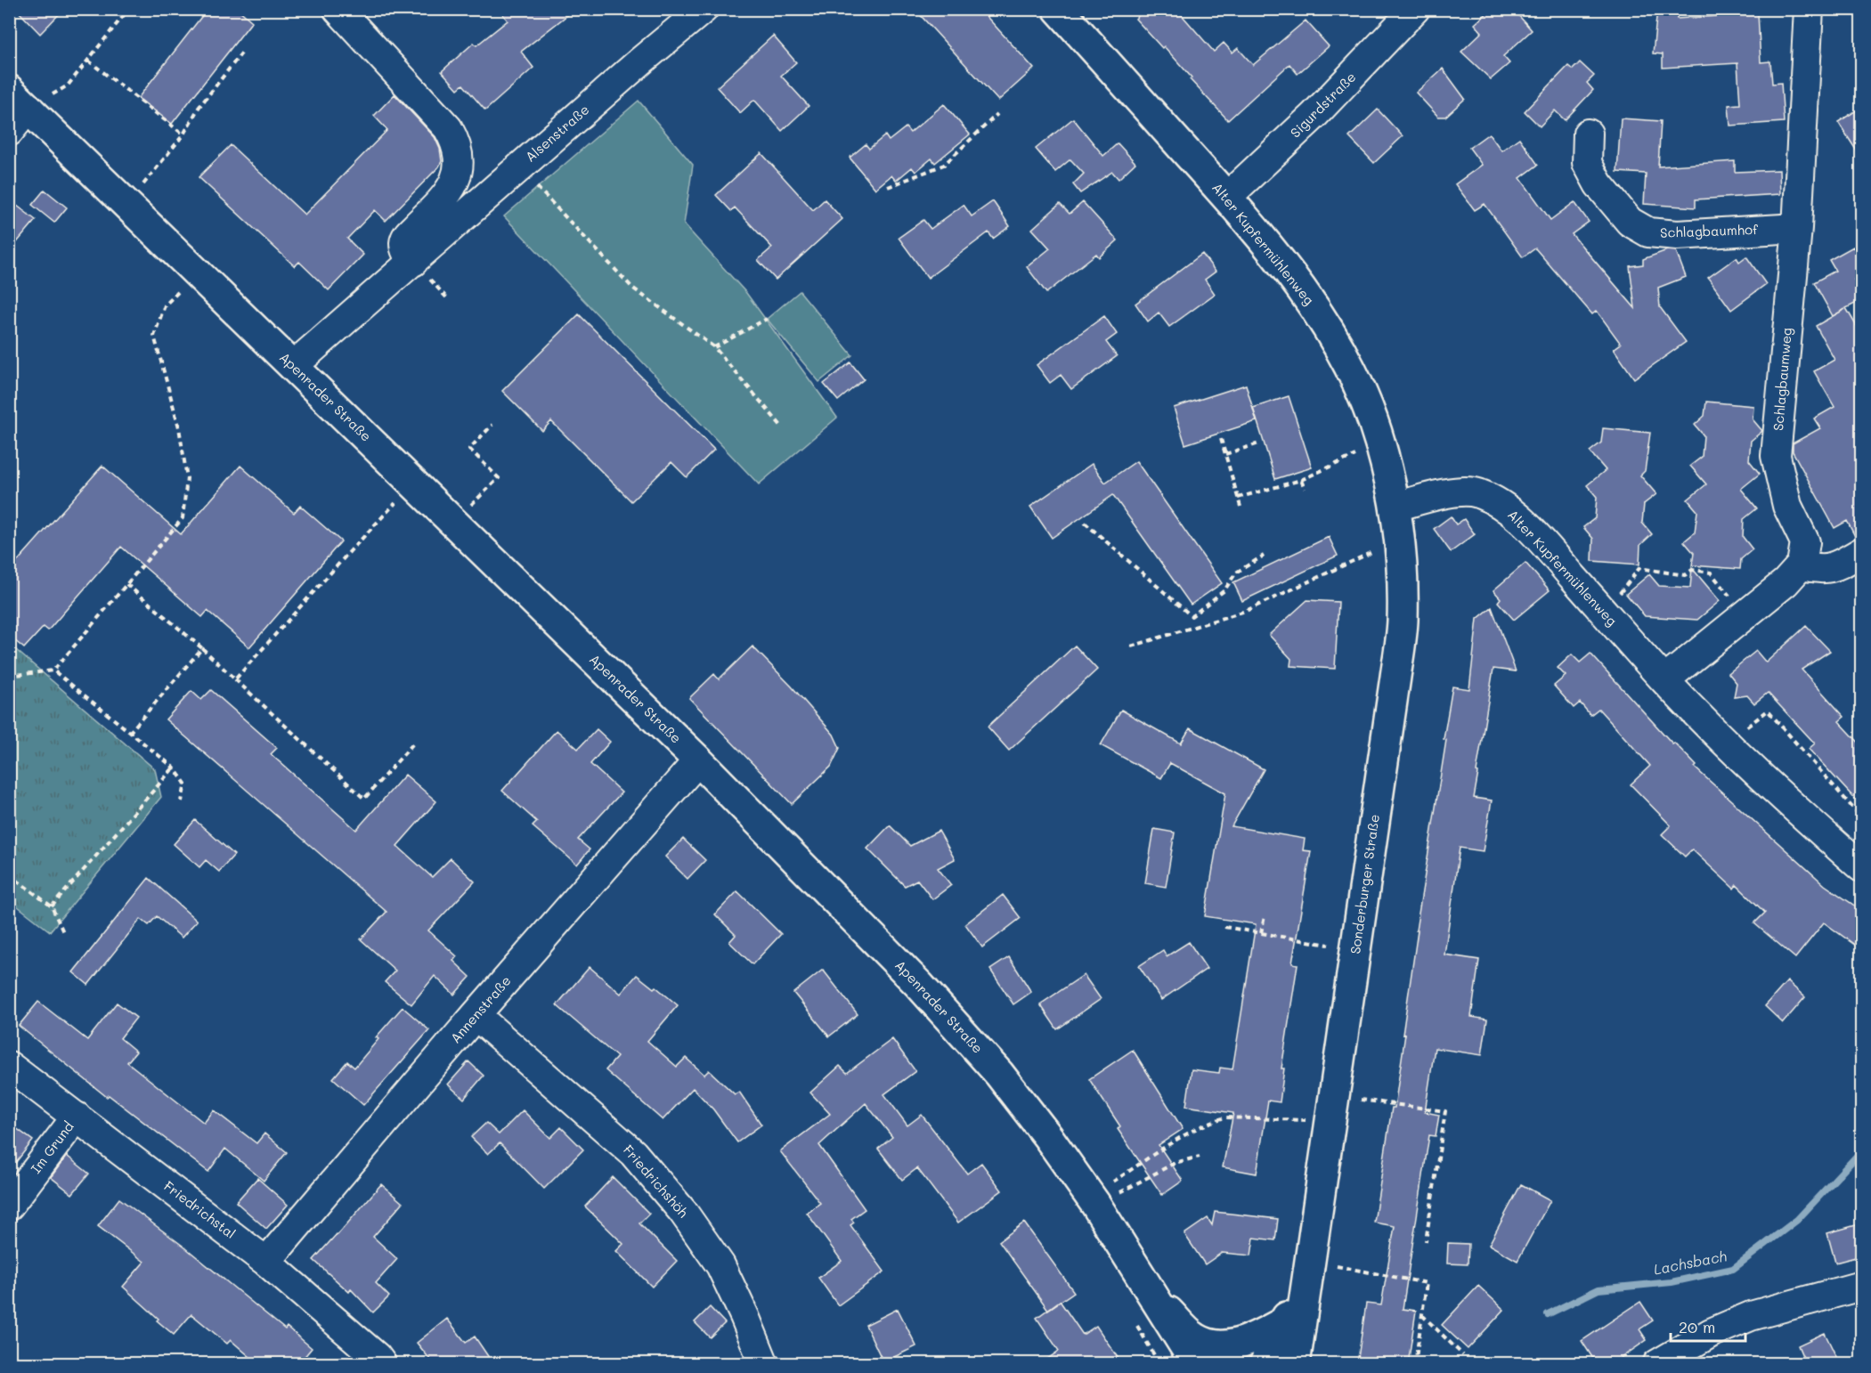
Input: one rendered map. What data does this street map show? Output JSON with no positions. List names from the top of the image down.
{
  "streets": {
    "street": [
      "Sigurdstraße",
      "Alsenstraße",
      "Schlagbaumhof",
      "Alter Kupfermühlenweg",
      "Schlagbaumweg",
      "Apenrader Straße",
      "Sonderburger Straße",
      "Annenstraße",
      "Im Grund",
      "Friedrichshöh",
      "Friedrichstal"
    ]
  },
  "crossings": [
    ["Sigurdstraße", "Alter Kupfermühlenweg"],
    ["Alsenstraße", "Apenrader Straße"],
    ["Schlagbaumhof", "Schlagbaumweg"],
    ["Alter Kupfermühlenweg", "Sonderburger Straße"],
    ["Apenrader Straße", "Annenstraße"],
    ["Annenstraße", "Friedrichshöh"],
    ["Annenstraße", "Friedrichstal"],
    ["Im Grund", "Friedrichstal"]
  ],
  "water": ["Lachsbach"],
  "scale_bar": "20 m"
}
